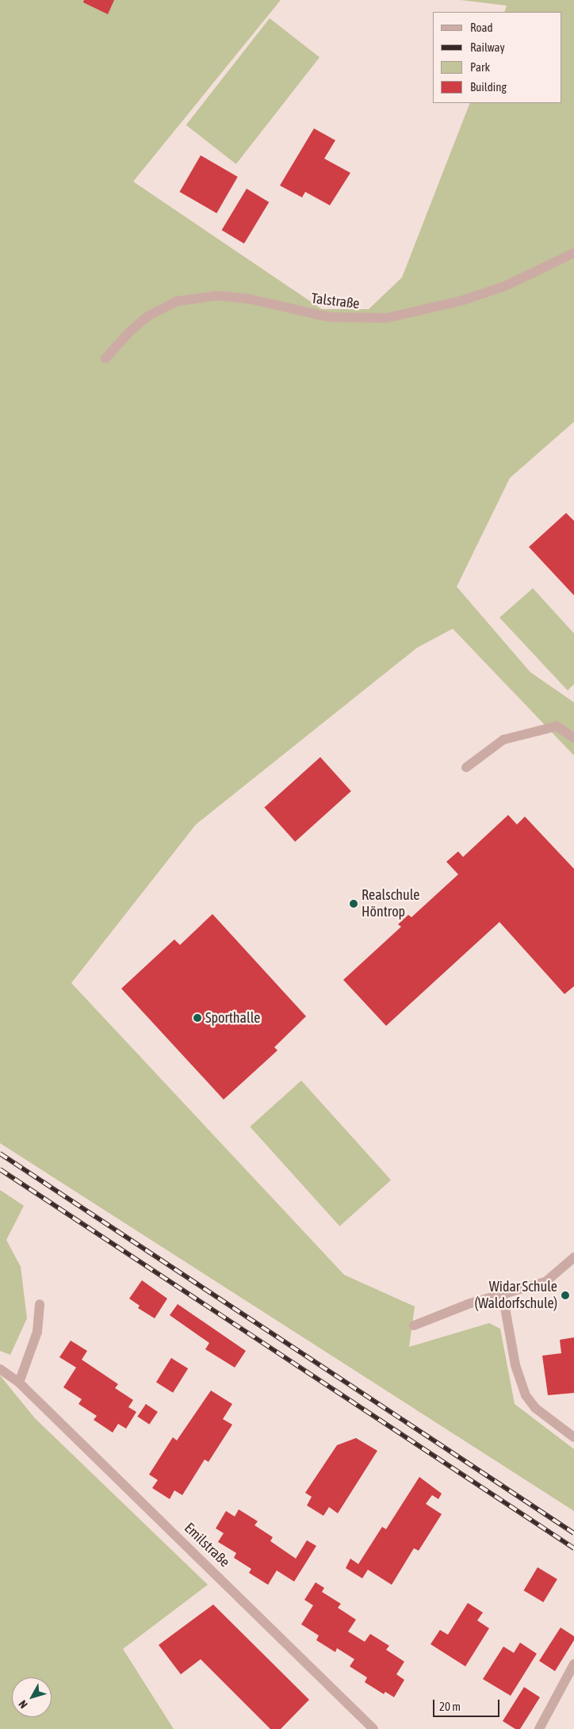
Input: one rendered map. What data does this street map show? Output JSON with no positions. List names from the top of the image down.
{
  "streets": {
    "street": ["Talstraße", "Emilstraße"]
  },
  "places": ["Realschule Höntrop", "Sporthalle", "Widar Schule (Waldorfschule)"],
  "legend": [
    "Road",
    "Railway",
    "Park",
    "Building"
  ],
  "scale_bar": "20 m",
  "north": "bottom left"
}
